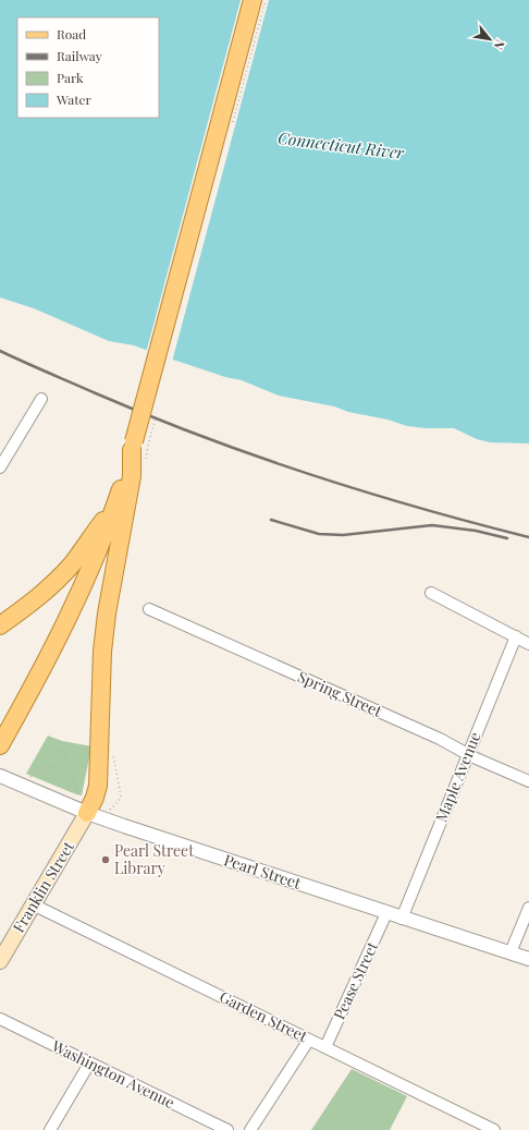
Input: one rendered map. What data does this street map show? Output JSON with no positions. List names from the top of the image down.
{
  "streets": {
    "main road": ["Franklin Street"],
    "street": [
      "Spring Street",
      "Maple Avenue",
      "Pearl Street",
      "Pease Street",
      "Garden Street",
      "Washington Avenue"
    ]
  },
  "crossings": [
    ["Spring Street", "Maple Avenue"],
    ["Maple Avenue", "Pearl Street"],
    ["Pearl Street", "Franklin Street"],
    ["Pearl Street", "Pease Street"],
    ["Franklin Street", "Garden Street"],
    ["Pease Street", "Garden Street"]
  ],
  "water": ["Connecticut River"],
  "places": ["Pearl Street Library"],
  "legend": [
    "Road",
    "Railway",
    "Park",
    "Water"
  ],
  "north": "bottom right"
}
